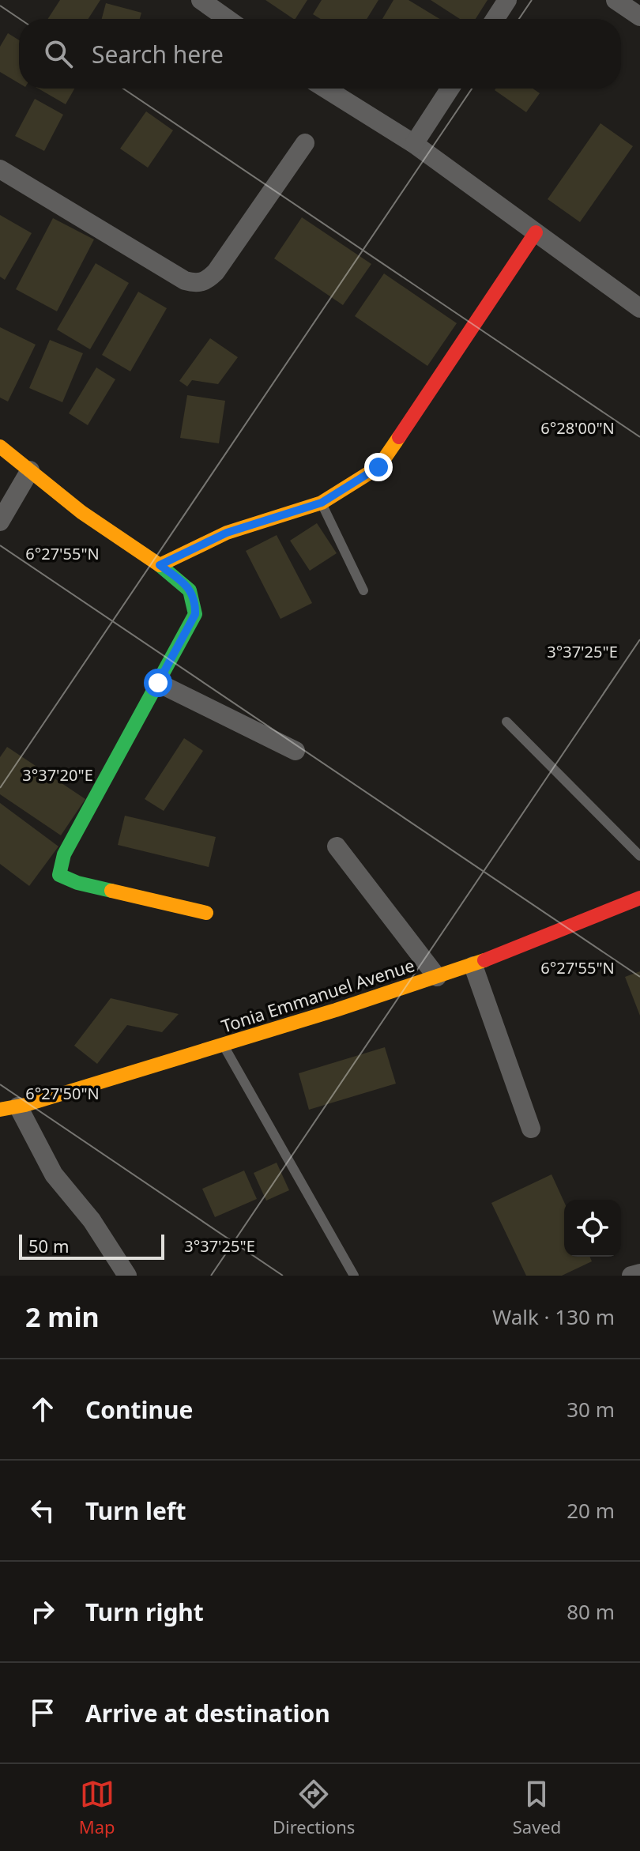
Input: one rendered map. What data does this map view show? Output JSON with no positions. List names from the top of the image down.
{
  "streets": {
    "street": ["Tonia Emmanuel Avenue"]
  },
  "scale_bar": "50 m",
  "page": {
    "search": "Search here",
    "scale": "50 m",
    "heading": ["2 min", "Walk · 130 m"],
    "list": [
      ["Continue", "30 m"],
      ["Turn left", "20 m"],
      ["Turn right", "80 m"],
      "Arrive at destination"
    ],
    "nav": ["Map", "Directions", "Saved"]
  },
  "coordinates": [
    "6°28'00\"N",
    "6°27'55\"N",
    "3°37'25\"E",
    "3°37'20\"E",
    "6°27'50\"N"
  ]
}
